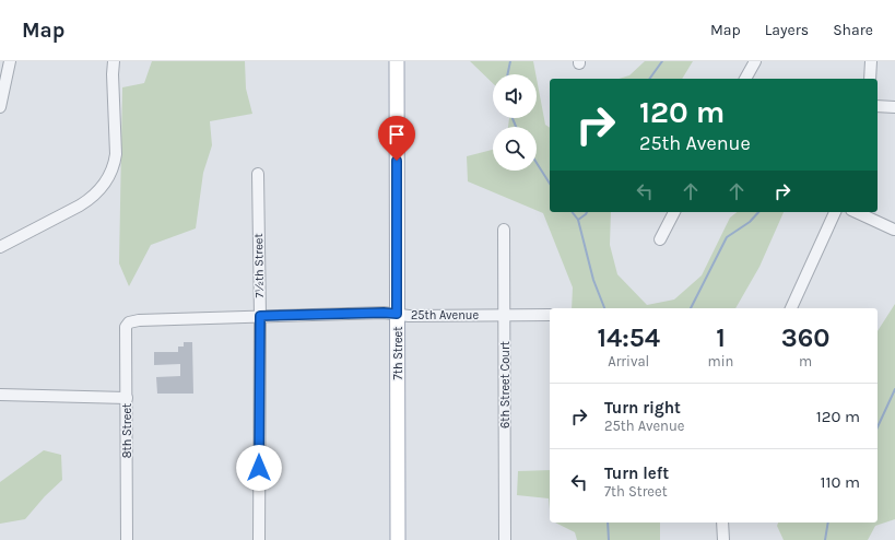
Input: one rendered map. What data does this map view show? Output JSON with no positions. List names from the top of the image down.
{
  "streets": {
    "main road": ["7th Street"],
    "street": [
      "7½th Street",
      "25th Avenue",
      "6th Street Court",
      "8th Street"
    ]
  },
  "crossings": [
    ["7½th Street", "25th Avenue"],
    ["25th Avenue", "7th Street"],
    ["25th Avenue", "6th Street Court"],
    ["25th Avenue", "8th Street"]
  ],
  "page": {
    "header": "Map",
    "nav": ["Map", "Layers", "Share"],
    "turn": ["120 m", "25th Avenue"],
    "eta": [
      "14:54",
      "Arrival",
      "1",
      "min",
      "360",
      "m"
    ],
    "list": [
      {
        "name": "Turn right",
        "note": "25th Avenue",
        "value": "120 m"
      },
      {
        "name": "Turn left",
        "note": "7th Street",
        "value": "110 m"
      }
    ]
  }
}
